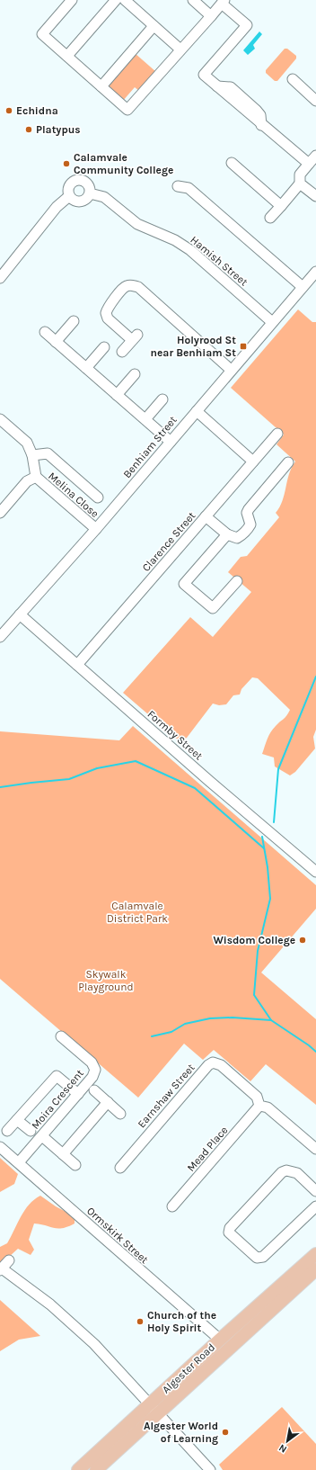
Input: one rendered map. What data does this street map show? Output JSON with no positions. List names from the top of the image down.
{
  "streets": {
    "main road": ["Algester Road"],
    "street": [
      "Hamish Street",
      "Benhiam Street",
      "Melina Close",
      "Clarence Street",
      "Formby Street",
      "Earnshaw Street",
      "Moira Crescent",
      "Mead Place",
      "Ormskirk Street"
    ]
  },
  "crossings": [
    ["Hamish Street", "Benhiam Street"],
    ["Benhiam Street", "Melina Close"],
    ["Benhiam Street", "Formby Street"],
    ["Clarence Street", "Formby Street"],
    ["Earnshaw Street", "Mead Place"],
    ["Moira Crescent", "Ormskirk Street"],
    ["Ormskirk Street", "Algester Road"]
  ],
  "parks": ["Calamvale District Park", "Skywalk Playground"],
  "places": {
    "other": [
      "Echidna",
      "Platypus",
      "Calamvale Community College",
      "Wisdom College",
      "Church of the Holy Spirit",
      "Algester World of Learning"
    ],
    "transit": ["Holyrood St near Benhiam St"]
  },
  "north": "bottom left"
}
